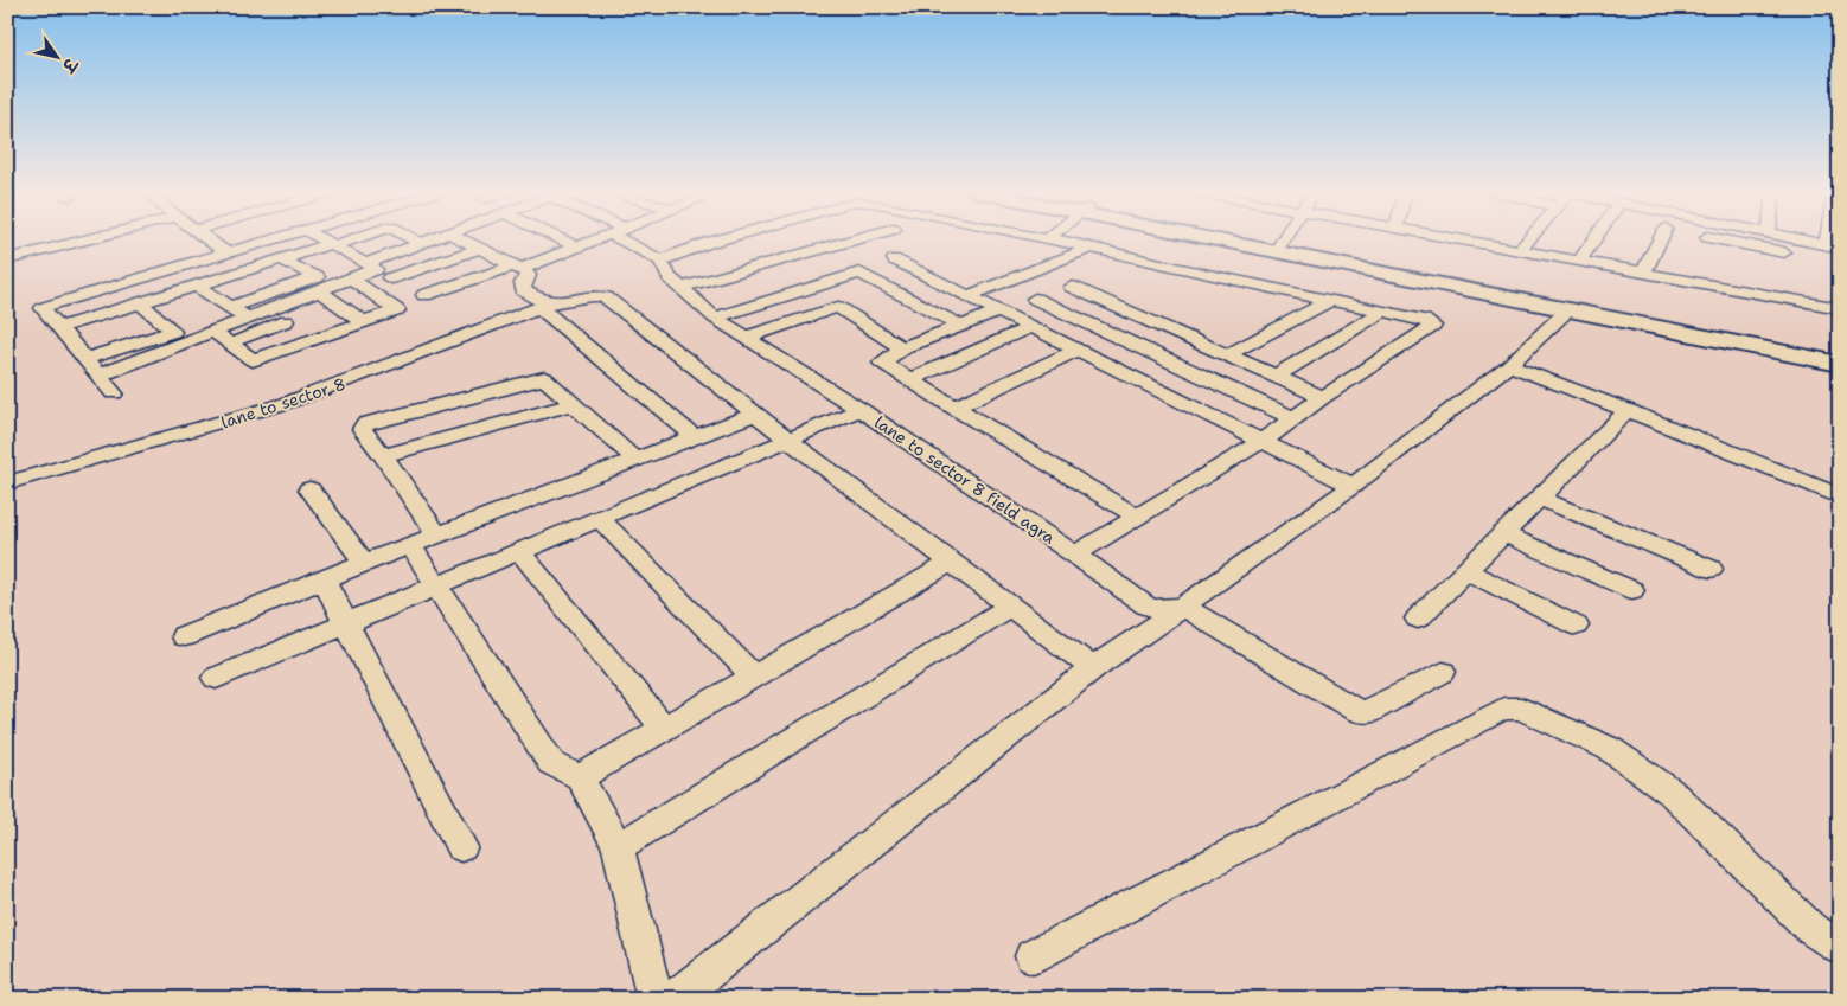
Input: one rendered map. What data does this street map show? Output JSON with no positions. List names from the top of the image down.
{
  "streets": {
    "street": ["lane to sector 8", "lane to sector 8 field agra"]
  },
  "north": "bottom right"
}
